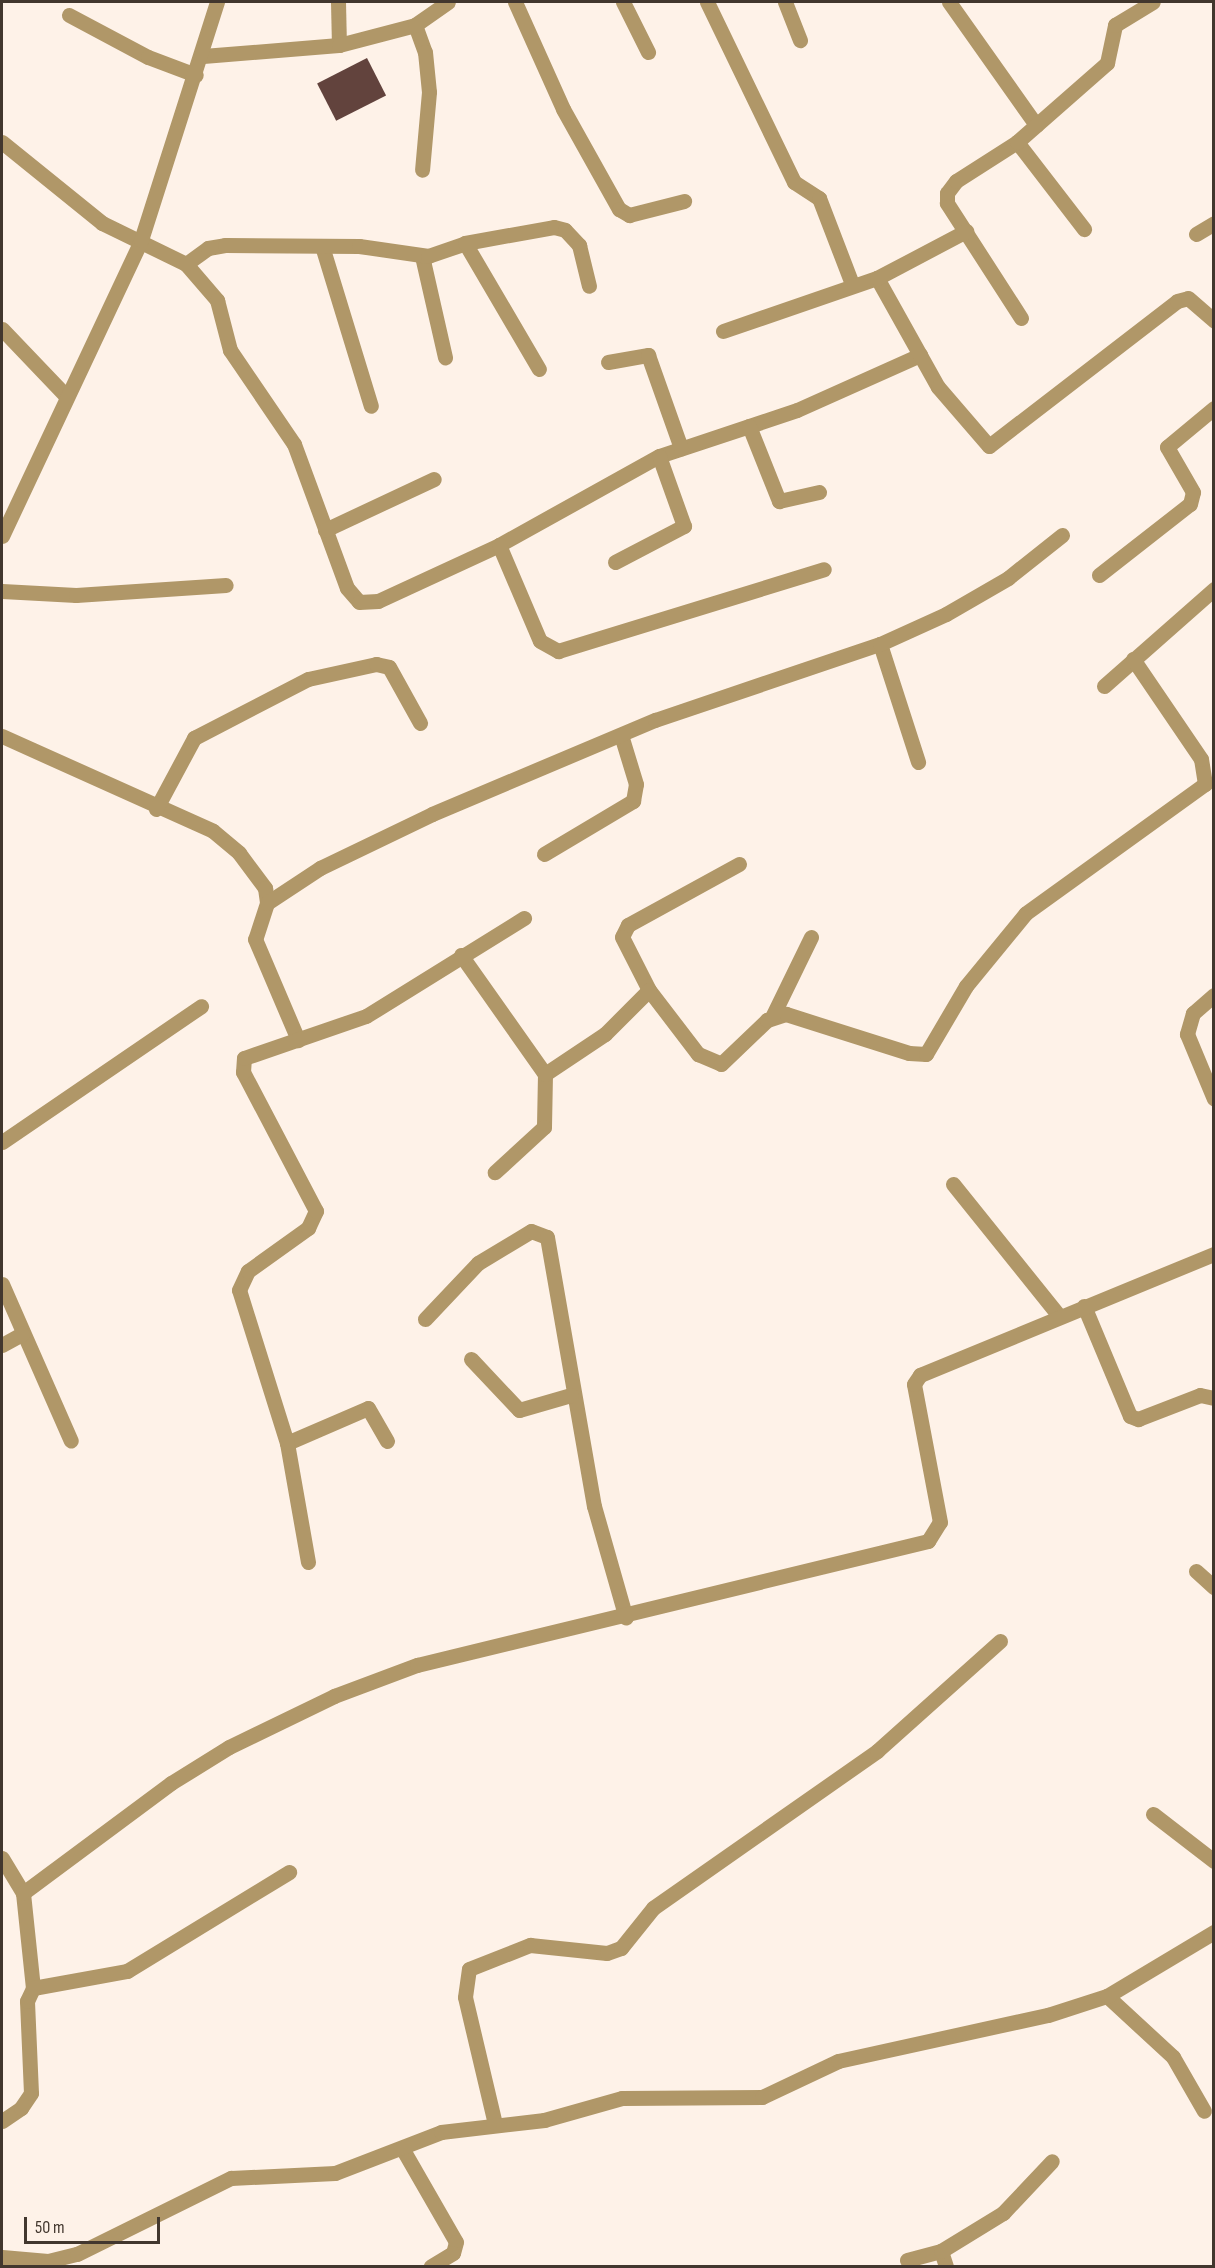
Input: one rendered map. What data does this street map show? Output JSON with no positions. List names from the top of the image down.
{
  "scale_bar": "50 m"
}
